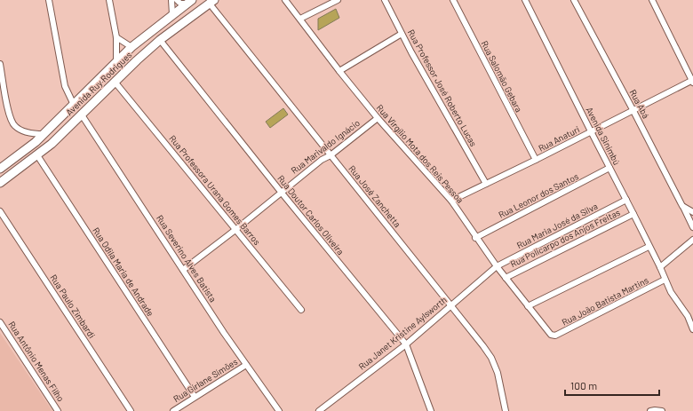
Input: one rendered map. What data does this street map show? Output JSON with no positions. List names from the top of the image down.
{
  "streets": {
    "main road": ["Avenida Ruy Rodrigues"],
    "street": [
      "Rua Salomão Gebara",
      "Rua Professor José Roberto Lucas",
      "Rua Abá",
      "Avenida Sinimbú",
      "Rua Anaturi",
      "Rua Marivaldo Ignácio",
      "Rua Virgílio Mota dos Reis Pessoa",
      "Rua Professora Urana Gomes Barros",
      "Rua Leonor dos Santos",
      "Rua José Zanchetta",
      "Rua Doutor Carlos Oliveira",
      "Rua Maria José da Silva",
      "Rua Policarpo dos Anjos Freitas",
      "Rua Severino Alves Batista",
      "Rua Odila Maria de Andrade",
      "Rua João Batista Martins",
      "Rua Paulo Zimbardi",
      "Rua Janet Kristine Aylsworth",
      "Rua Antônio Menas Filho",
      "Rua Girlane Simões"
    ]
  },
  "crossings": [
    ["Rua Salomão Gebara", "Rua Anaturi"],
    ["Avenida Ruy Rodrigues", "Rua Professora Urana Gomes Barros"],
    ["Avenida Ruy Rodrigues", "Rua José Zanchetta"],
    ["Avenida Ruy Rodrigues", "Rua Doutor Carlos Oliveira"],
    ["Avenida Ruy Rodrigues", "Rua Severino Alves Batista"],
    ["Avenida Ruy Rodrigues", "Rua Odila Maria de Andrade"],
    ["Rua Professor José Roberto Lucas", "Rua Anaturi"],
    ["Rua Abá", "Rua Anaturi"],
    ["Avenida Sinimbú", "Rua Anaturi"],
    ["Avenida Sinimbú", "Rua Leonor dos Santos"],
    ["Avenida Sinimbú", "Rua Maria José da Silva"],
    ["Avenida Sinimbú", "Rua Policarpo dos Anjos Freitas"],
    ["Avenida Sinimbú", "Rua João Batista Martins"],
    ["Rua Anaturi", "Rua Virgílio Mota dos Reis Pessoa"],
    ["Rua Marivaldo Ignácio", "Rua Virgílio Mota dos Reis Pessoa"],
    ["Rua Marivaldo Ignácio", "Rua Professora Urana Gomes Barros"],
    ["Rua Marivaldo Ignácio", "Rua José Zanchetta"],
    ["Rua Marivaldo Ignácio", "Rua Doutor Carlos Oliveira"],
    ["Rua Marivaldo Ignácio", "Rua Severino Alves Batista"],
    ["Rua Virgílio Mota dos Reis Pessoa", "Rua Leonor dos Santos"],
    ["Rua Virgílio Mota dos Reis Pessoa", "Rua Maria José da Silva"],
    ["Rua Virgílio Mota dos Reis Pessoa", "Rua Policarpo dos Anjos Freitas"],
    ["Rua Virgílio Mota dos Reis Pessoa", "Rua João Batista Martins"],
    ["Rua Virgílio Mota dos Reis Pessoa", "Rua Janet Kristine Aylsworth"],
    ["Rua José Zanchetta", "Rua Janet Kristine Aylsworth"],
    ["Rua Doutor Carlos Oliveira", "Rua Janet Kristine Aylsworth"],
    ["Rua Maria José da Silva", "Rua Janet Kristine Aylsworth"],
    ["Rua Severino Alves Batista", "Rua Girlane Simões"],
    ["Rua Odila Maria de Andrade", "Rua Girlane Simões"]
  ],
  "scale_bar": "100 m"
}
